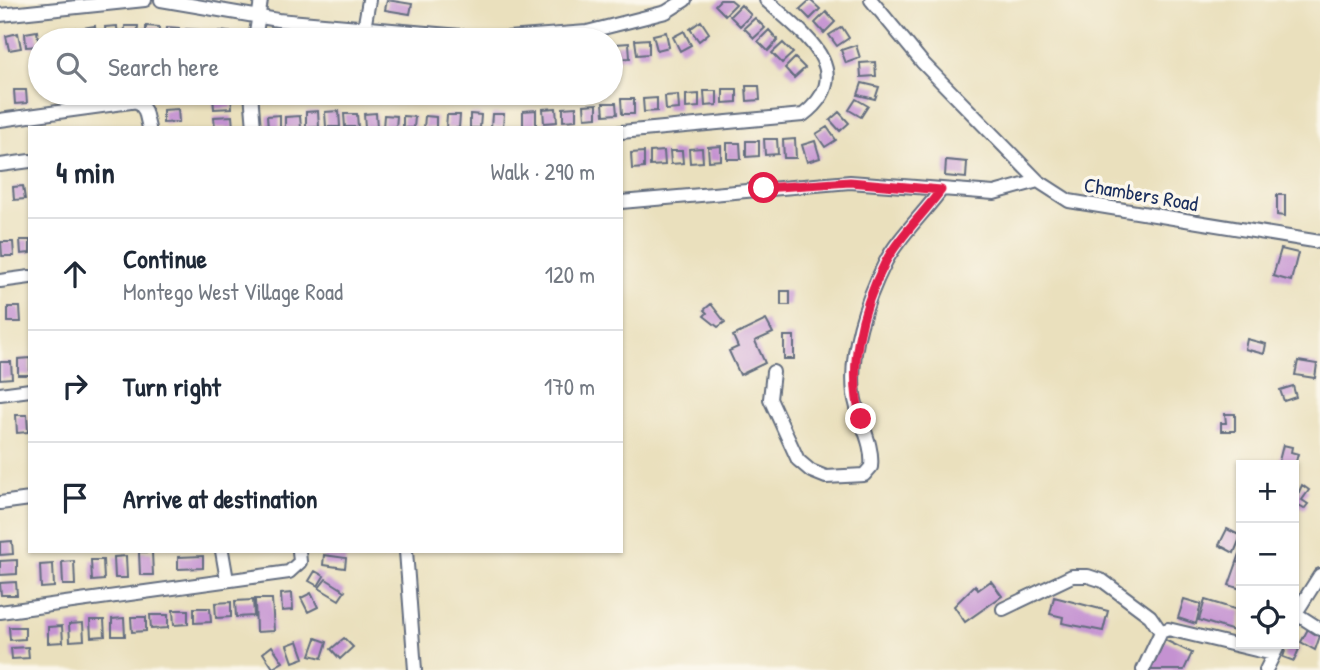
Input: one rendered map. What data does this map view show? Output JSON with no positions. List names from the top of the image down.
{
  "streets": {
    "street": ["Chambers Road"]
  },
  "page": {
    "search": "Search here",
    "heading": ["4 min", "Walk · 290 m"],
    "list": [
      ["Continue", "Montego West Village Road", "120 m"],
      ["Turn right", "170 m"],
      "Arrive at destination"
    ],
    "map_buttons": ["+", "−"]
  }
}
